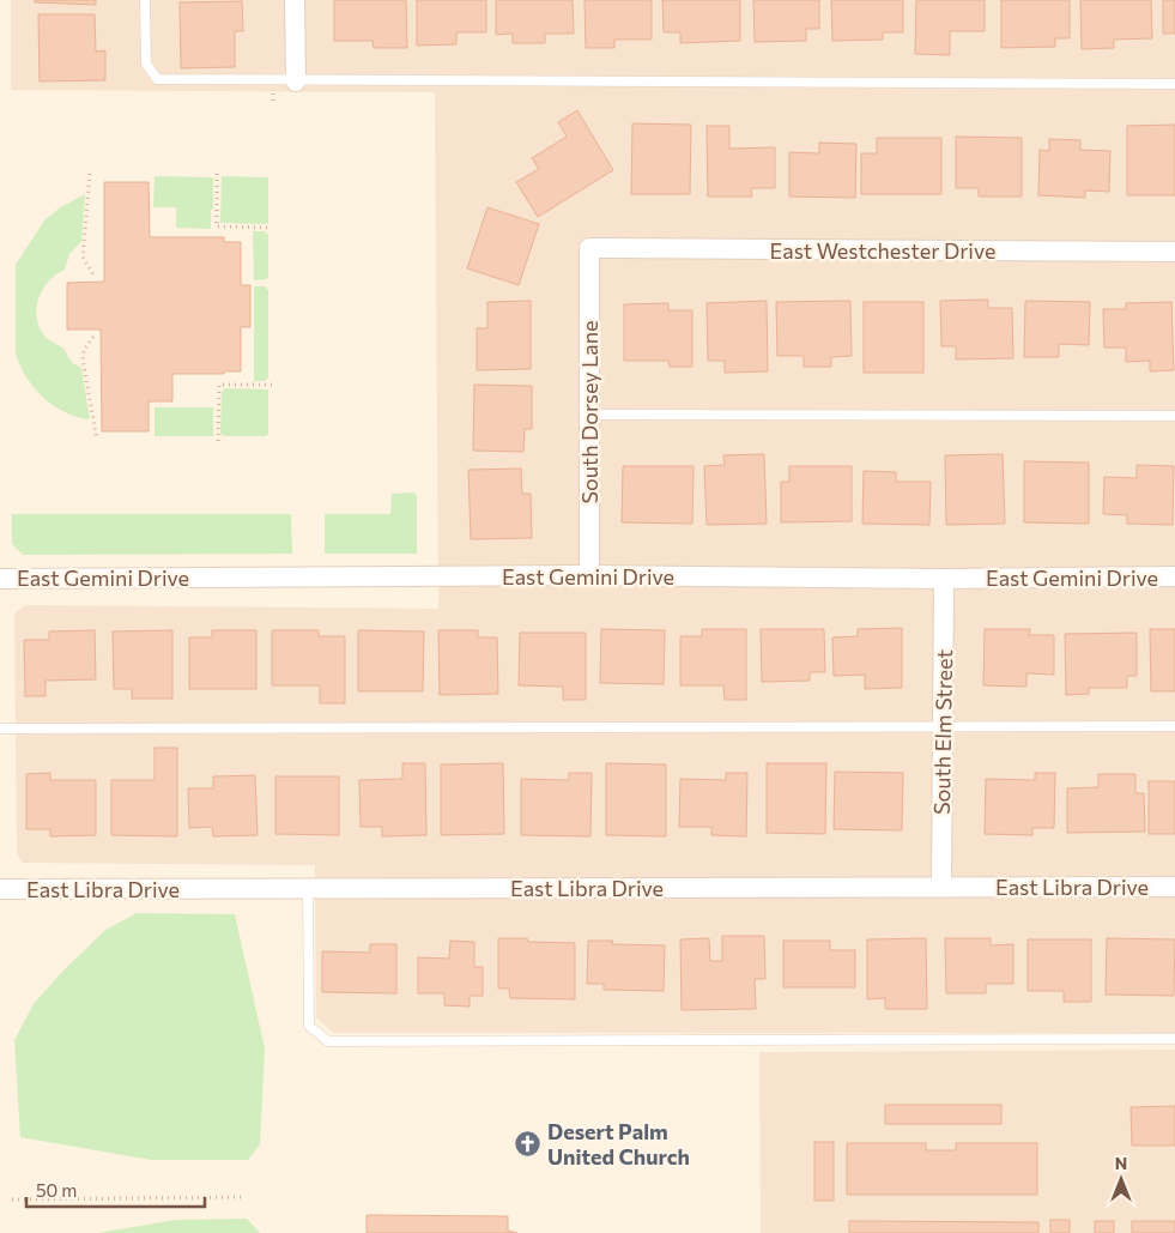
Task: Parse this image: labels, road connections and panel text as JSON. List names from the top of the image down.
{
  "streets": {
    "street": [
      "East Westchester Drive",
      "South Dorsey Lane",
      "East Gemini Drive",
      "South Elm Street",
      "East Libra Drive"
    ]
  },
  "crossings": [
    ["East Westchester Drive", "South Dorsey Lane"],
    ["South Dorsey Lane", "East Gemini Drive"],
    ["East Gemini Drive", "South Elm Street"],
    ["South Elm Street", "East Libra Drive"]
  ],
  "places": {
    "church": ["Desert Palm United Church"]
  },
  "scale_bar": "50 m",
  "north": "top"
}
